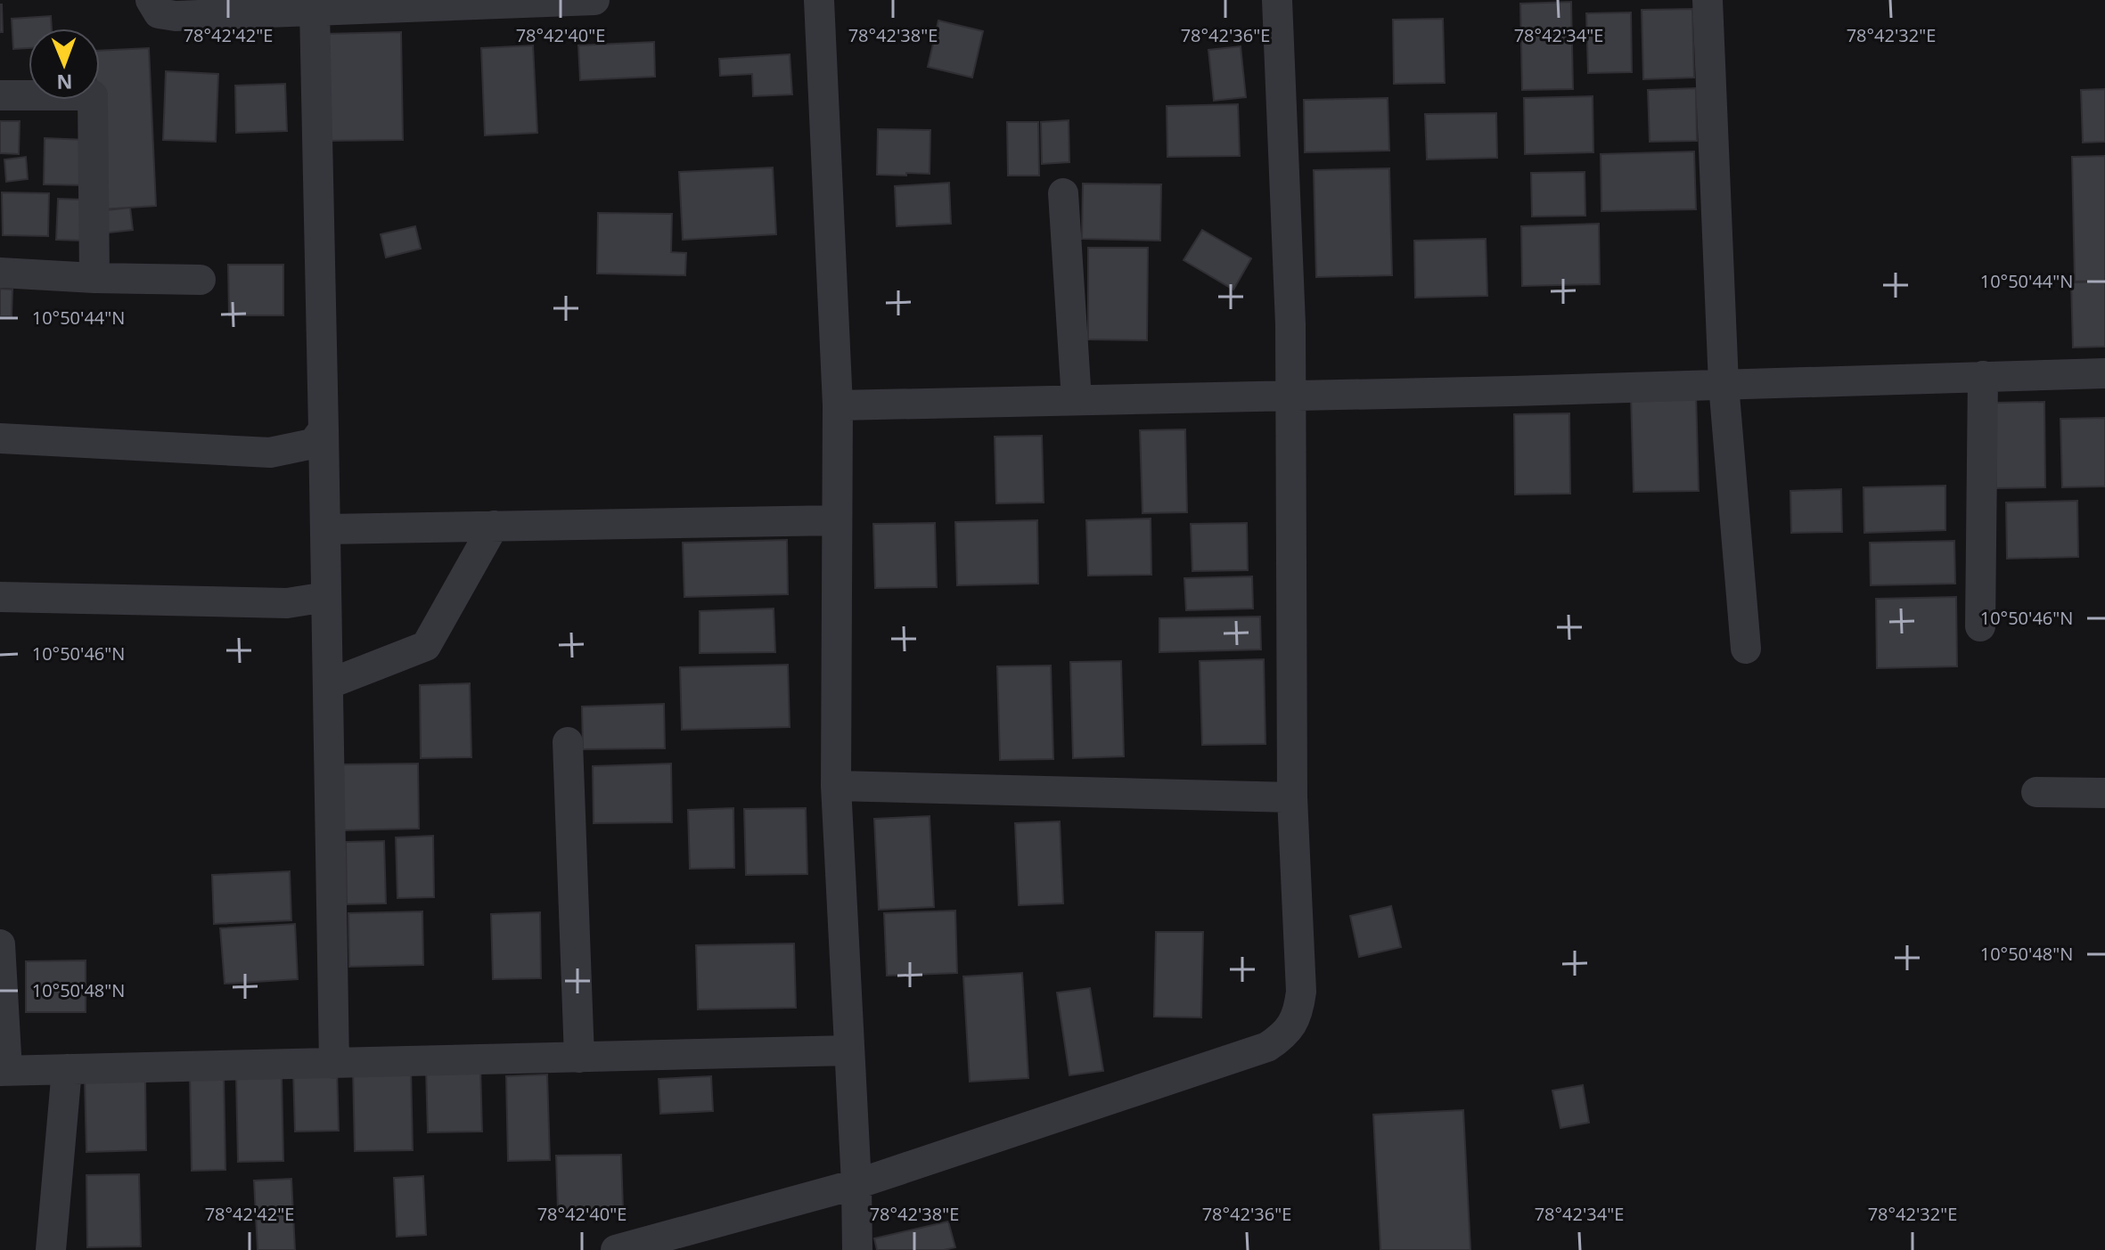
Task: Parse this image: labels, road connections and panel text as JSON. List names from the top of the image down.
{
  "north": "bottom",
  "coordinates": [
    "78°42'42\"E",
    "78°42'40\"E",
    "78°42'38\"E",
    "78°42'36\"E",
    "78°42'34\"E",
    "78°42'32\"E",
    "10°50'44\"N",
    "10°50'46\"N",
    "10°50'48\"N"
  ]
}
